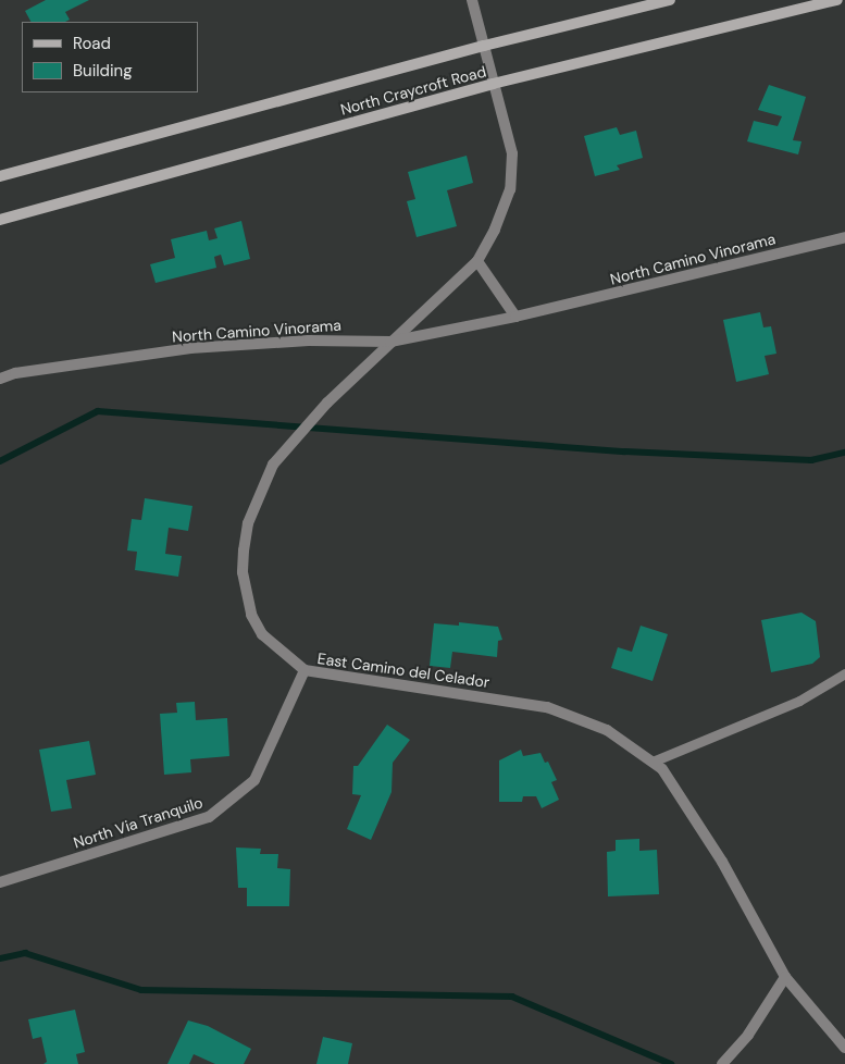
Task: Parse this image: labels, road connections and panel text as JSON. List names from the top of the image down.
{
  "streets": {
    "main road": ["North Craycroft Road"],
    "street": ["North Camino Vinorama", "East Camino del Celador", "North Via Tranquilo"]
  },
  "crossings": [
    ["North Craycroft Road", "East Camino del Celador"],
    ["North Camino Vinorama", "East Camino del Celador"],
    ["East Camino del Celador", "North Via Tranquilo"]
  ],
  "legend": ["Road", "Building"]
}
